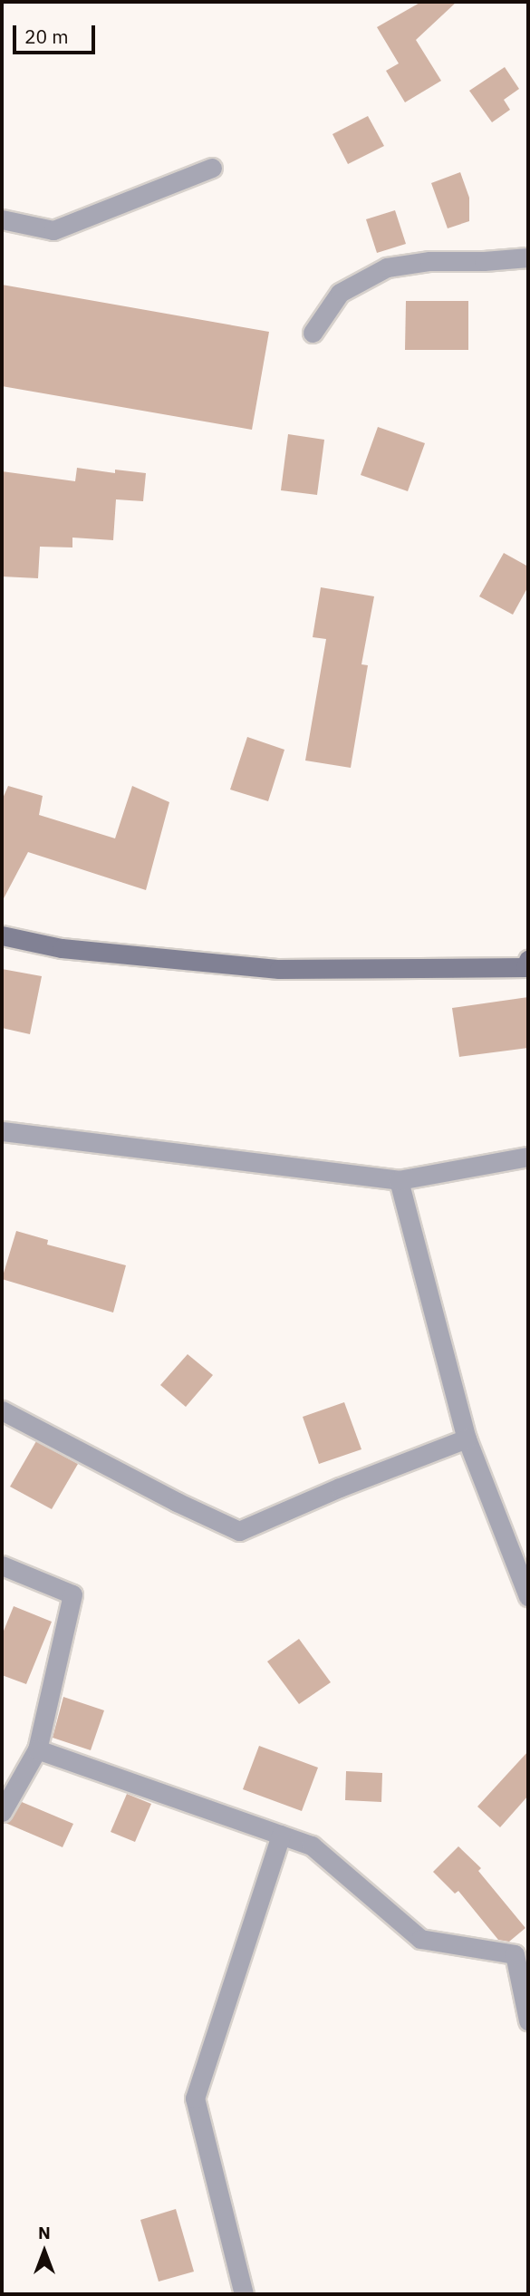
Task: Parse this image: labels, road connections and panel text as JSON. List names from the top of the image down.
{
  "scale_bar": "20 m",
  "north": "top"
}
